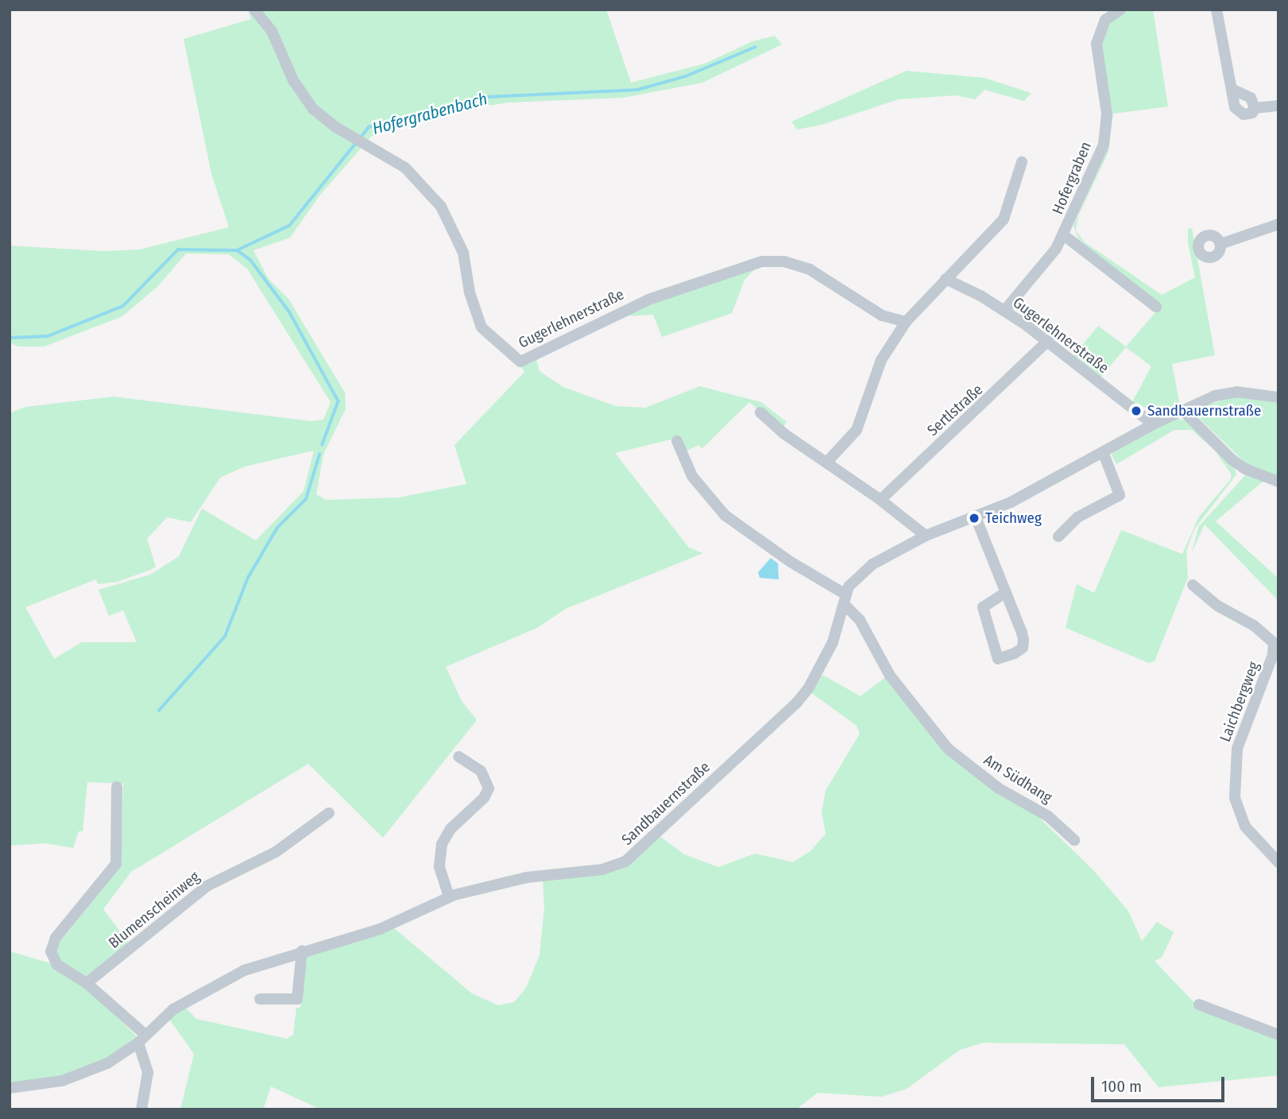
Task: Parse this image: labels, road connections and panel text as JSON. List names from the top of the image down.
{
  "streets": {
    "street": [
      "Hofergraben",
      "Gugerlehnerstraße",
      "Sertlstraße",
      "Laichbergweg",
      "Am Südhang",
      "Sandbauernstraße",
      "Blumenscheinweg"
    ]
  },
  "crossings": [
    ["Hofergraben", "Gugerlehnerstraße"],
    ["Gugerlehnerstraße", "Sertlstraße"],
    ["Gugerlehnerstraße", "Sandbauernstraße"],
    ["Am Südhang", "Sandbauernstraße"]
  ],
  "water": ["Hofergrabenbach"],
  "places": ["Sandbauernstraße", "Teichweg"],
  "scale_bar": "100 m"
}
